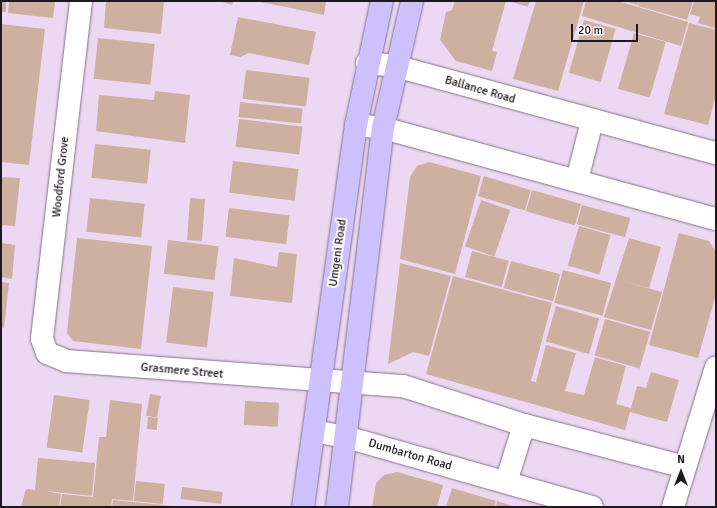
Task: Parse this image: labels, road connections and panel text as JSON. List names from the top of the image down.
{
  "streets": {
    "main road": ["Umgeni Road"],
    "street": [
      "Ballance Road",
      "Woodford Grove",
      "Grasmere Street",
      "Dumbarton Road"
    ]
  },
  "crossings": [
    ["Ballance Road", "Umgeni Road"],
    ["Woodford Grove", "Grasmere Street"],
    ["Umgeni Road", "Grasmere Street"],
    ["Umgeni Road", "Dumbarton Road"]
  ],
  "scale_bar": "20 m",
  "north": "top"
}
